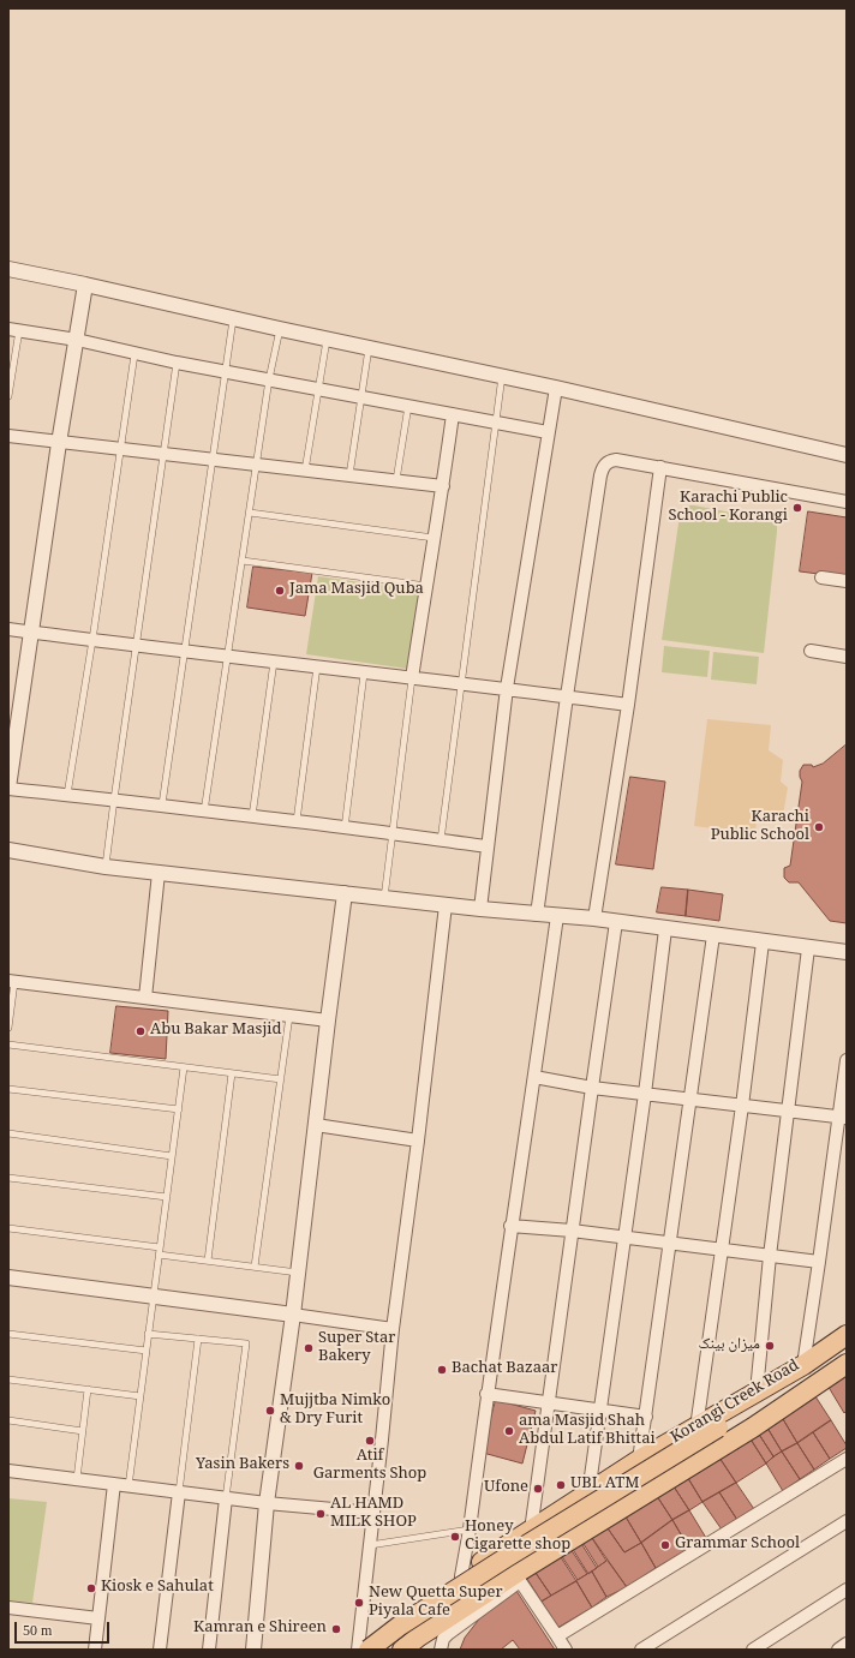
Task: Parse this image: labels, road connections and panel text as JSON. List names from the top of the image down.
{
  "streets": {
    "main road": ["Korangi Creek Road"]
  },
  "places": [
    "Karachi Public School - Korangi",
    "Jama Masjid Quba",
    "Karachi Public School",
    "Abu Bakar Masjid",
    "میزان بینک",
    "Super Star Bakery",
    "Bachat Bazaar",
    "Mujjtba Nimko & Dry Furit",
    "ama Masjid Shah Abdul Latif Bhittai",
    "Atif Garments Shop",
    "Yasin Bakers",
    "UBL ATM",
    "Ufone",
    "AL HAMD MILK SHOP",
    "Honey Cigarette shop",
    "Grammar School",
    "Kiosk e Sahulat",
    "New Quetta Super Piyala Cafe",
    "Kamran e Shireen"
  ],
  "scale_bar": "50 m"
}
